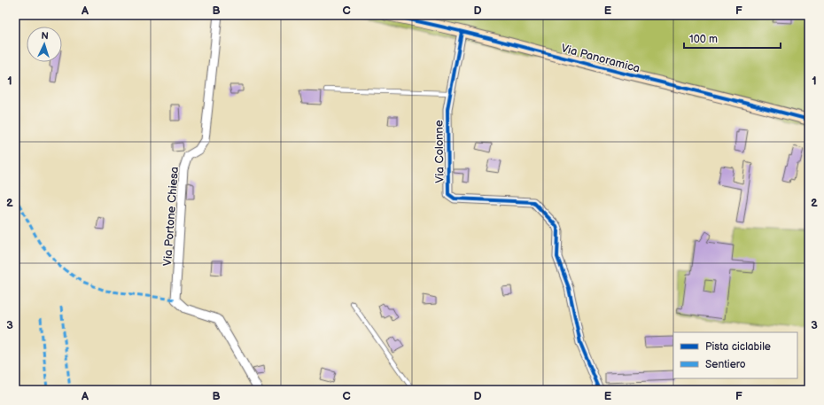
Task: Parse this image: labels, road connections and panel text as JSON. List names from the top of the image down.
{
  "streets": {
    "street": ["Via Panoramica", "Via Colonne", "Via Portone Chiesa"]
  },
  "crossings": [
    ["Via Panoramica", "Via Colonne"]
  ],
  "legend": ["Pista ciclabile", "Sentiero"],
  "scale_bar": "100 m",
  "north": "top",
  "grid": {
    "columns": [
      "A",
      "B",
      "C",
      "D",
      "E",
      "F"
    ],
    "rows": ["1", "2", "3"]
  }
}
